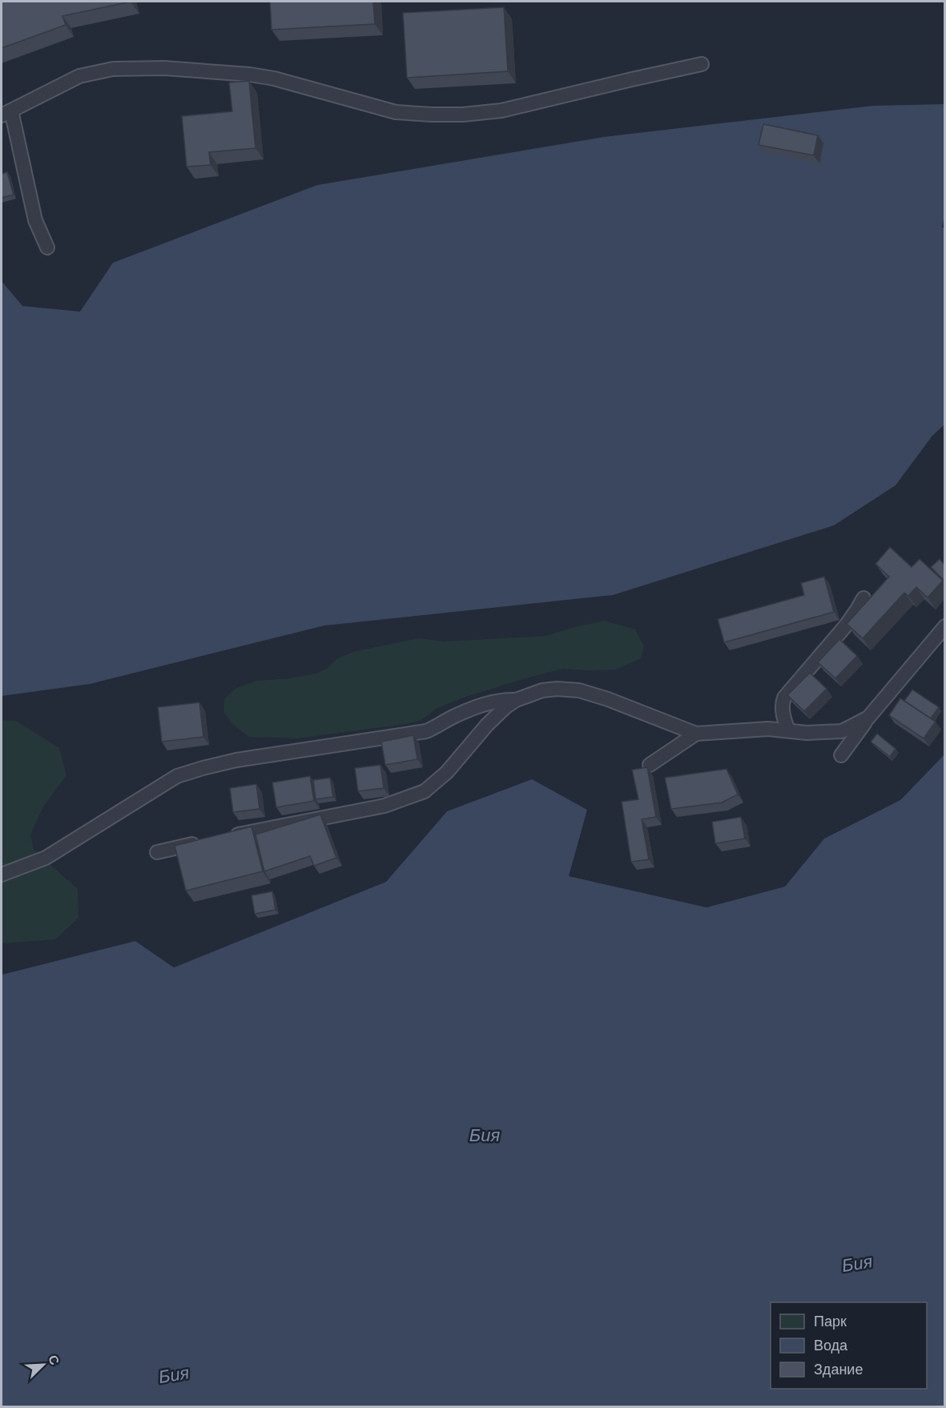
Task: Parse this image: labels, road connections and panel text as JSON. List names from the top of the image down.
{
  "water": ["Бия"],
  "legend": ["Парк", "Вода", "Здание"],
  "north": "top right"
}
